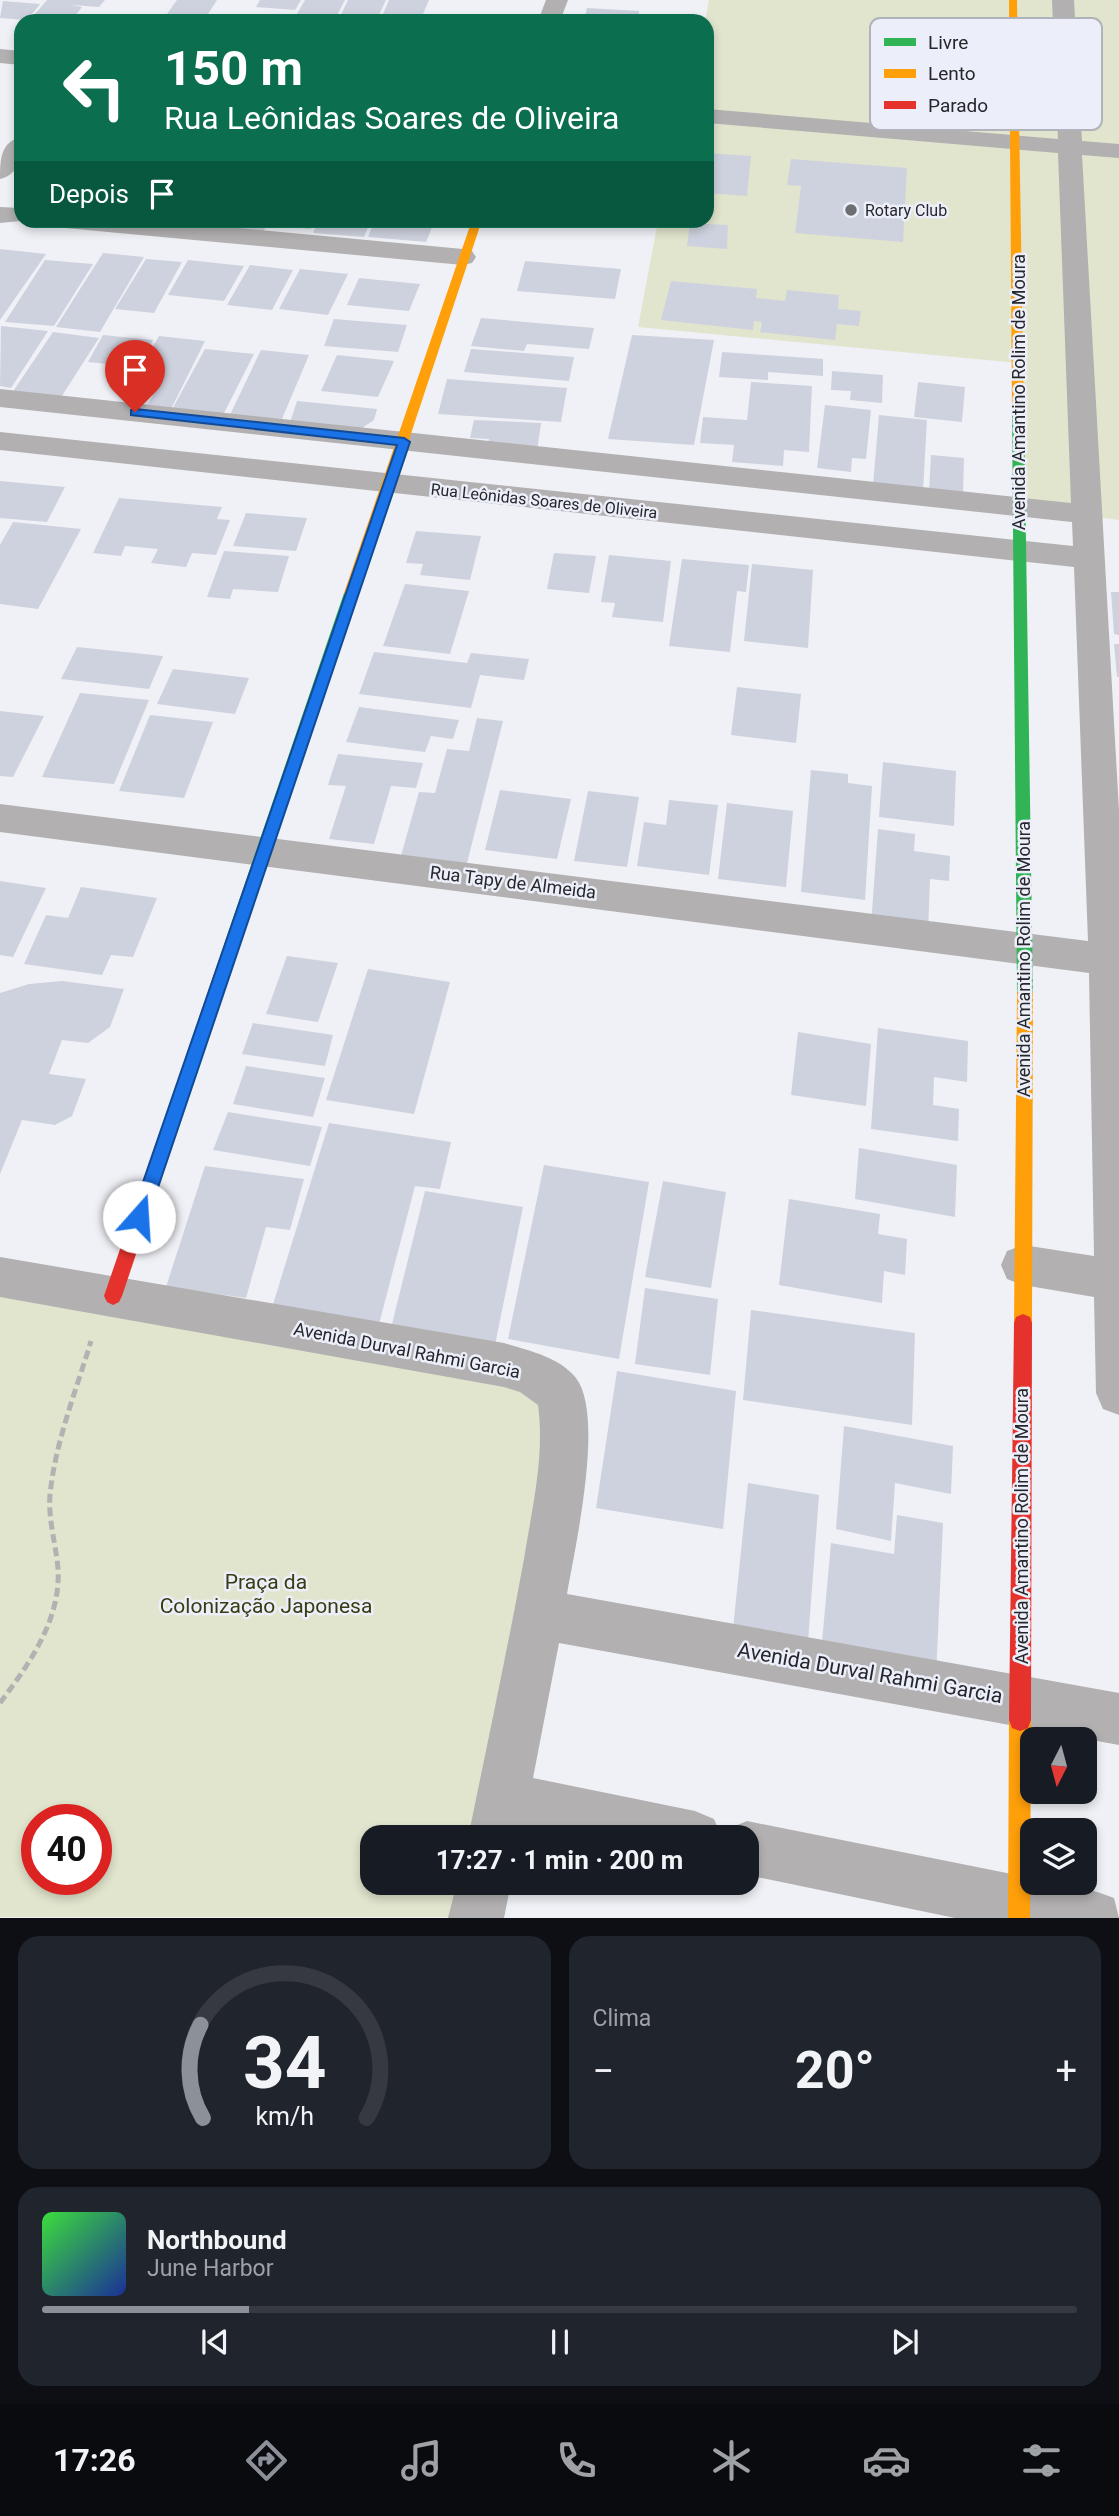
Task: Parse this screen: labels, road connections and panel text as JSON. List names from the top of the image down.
{
  "streets": {
    "street": [
      "Avenida Amantino Rolim de Moura",
      "Rua Leônidas Soares de Oliveira",
      "Rua Tapy de Almeida",
      "Avenida Durval Rahmi Garcia"
    ]
  },
  "crossings": [
    ["Avenida Amantino Rolim de Moura", "Rua Leônidas Soares de Oliveira"],
    ["Avenida Amantino Rolim de Moura", "Rua Tapy de Almeida"],
    ["Avenida Amantino Rolim de Moura", "Avenida Durval Rahmi Garcia"]
  ],
  "parks": ["Praça da Colonização Japonesa"],
  "places": ["Rotary Club"],
  "legend": ["Livre", "Lento", "Parado"],
  "north": "bottom",
  "page": {
    "turn": ["150 m", "Rua Leônidas Soares de Oliveira"],
    "then": "Depois",
    "limit": "40",
    "trip": "17:27 · 1 min · 200 m",
    "tile": "Clima",
    "heat": ["−", "20°", "+"],
    "song": ["Northbound", "June Harbor"],
    "tabs": "17:26",
    "gauge": ["34", "km/h"]
  }
}
